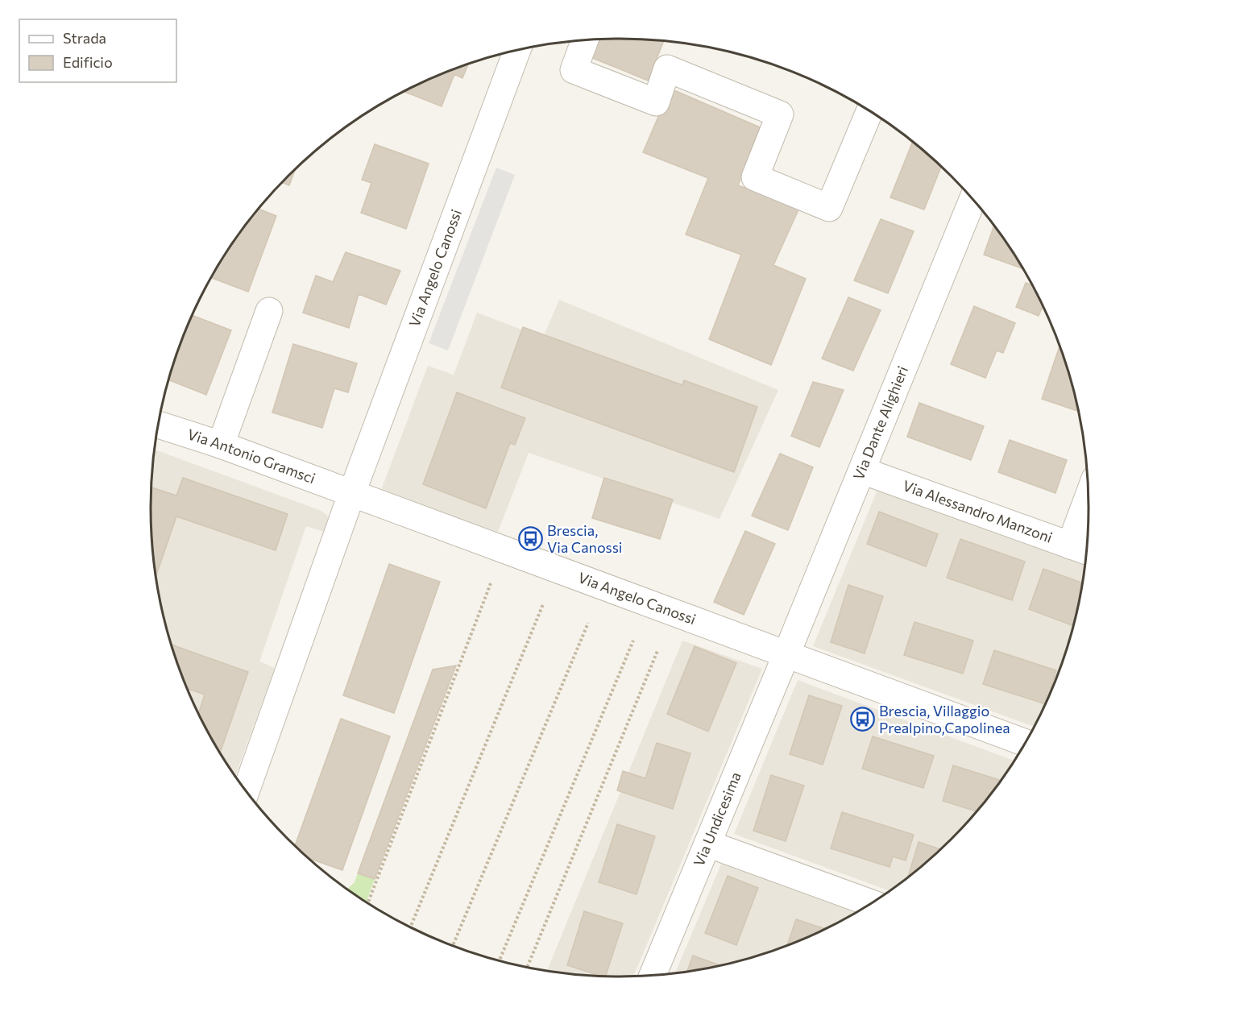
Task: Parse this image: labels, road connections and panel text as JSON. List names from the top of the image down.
{
  "streets": {
    "street": [
      "Via Angelo Canossi",
      "Via Dante Alighieri",
      "Via Antonio Gramsci",
      "Via Alessandro Manzoni",
      "Via Undicesima"
    ]
  },
  "crossings": [
    ["Via Angelo Canossi", "Via Dante Alighieri"],
    ["Via Angelo Canossi", "Via Antonio Gramsci"],
    ["Via Angelo Canossi", "Via Undicesima"],
    ["Via Dante Alighieri", "Via Alessandro Manzoni"],
    ["Via Dante Alighieri", "Via Undicesima"]
  ],
  "places": {
    "bus stop": ["Brescia, Via Canossi", "Brescia, Villaggio Prealpino,Capolinea"]
  },
  "legend": ["Strada", "Edificio"]
}
